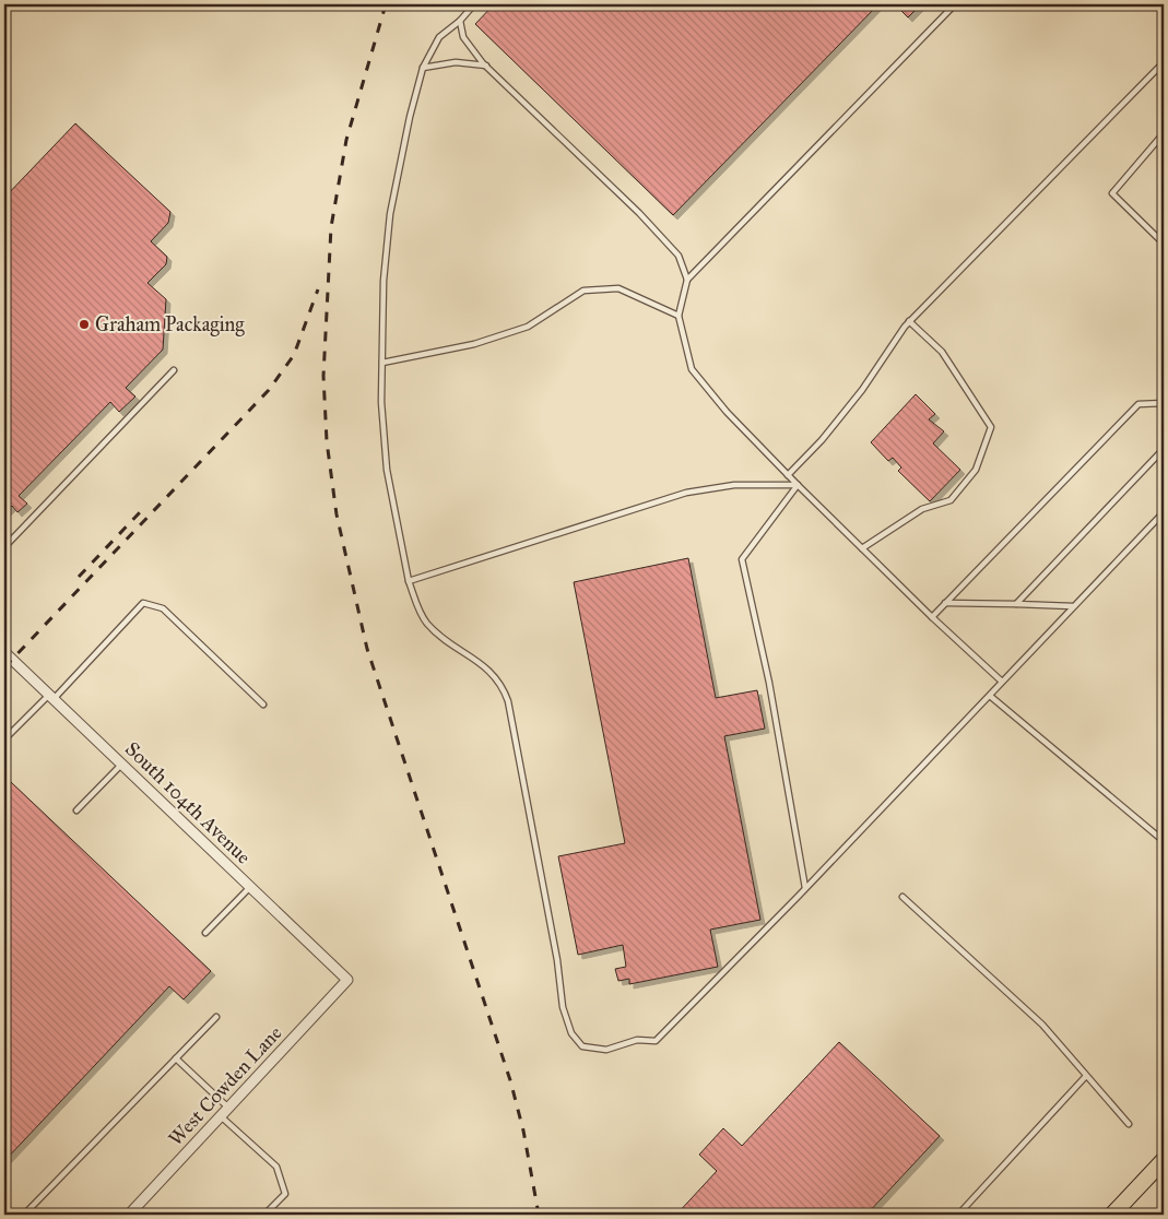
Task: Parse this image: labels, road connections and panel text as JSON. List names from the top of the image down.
{
  "streets": {
    "street": ["South 104th Avenue", "West Cowden Lane"]
  },
  "crossings": [
    ["South 104th Avenue", "West Cowden Lane"]
  ],
  "places": ["Graham Packaging"]
}
